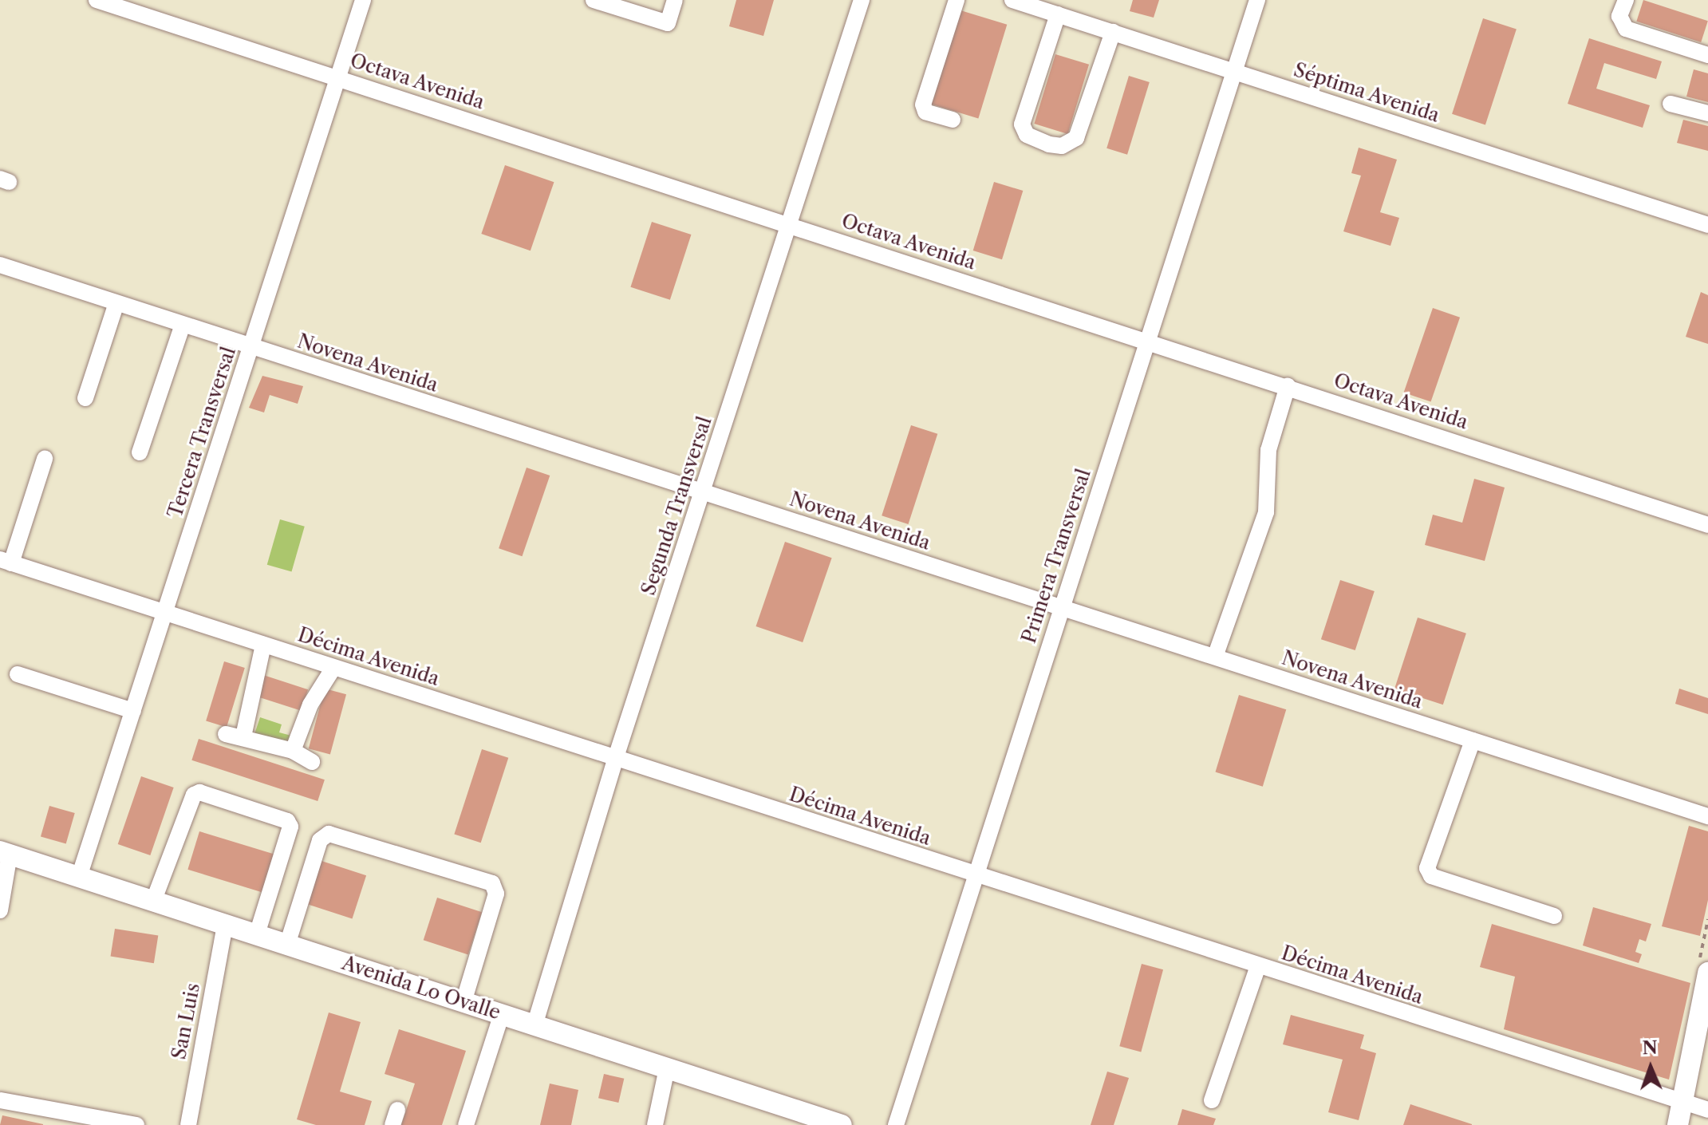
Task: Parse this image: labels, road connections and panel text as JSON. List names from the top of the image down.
{
  "streets": {
    "main road": ["Avenida Lo Ovalle"],
    "street": [
      "Octava Avenida",
      "Séptima Avenida",
      "Novena Avenida",
      "Tercera Transversal",
      "Segunda Transversal",
      "Primera Transversal",
      "Décima Avenida",
      "San Luis"
    ]
  },
  "crossings": [
    ["Octava Avenida", "Tercera Transversal"],
    ["Octava Avenida", "Segunda Transversal"],
    ["Octava Avenida", "Primera Transversal"],
    ["Séptima Avenida", "Primera Transversal"],
    ["Novena Avenida", "Tercera Transversal"],
    ["Novena Avenida", "Segunda Transversal"],
    ["Novena Avenida", "Primera Transversal"],
    ["Tercera Transversal", "Décima Avenida"],
    ["Tercera Transversal", "Avenida Lo Ovalle"],
    ["Segunda Transversal", "Décima Avenida"],
    ["Segunda Transversal", "Avenida Lo Ovalle"],
    ["Primera Transversal", "Décima Avenida"],
    ["Avenida Lo Ovalle", "San Luis"]
  ],
  "north": "top"
}
